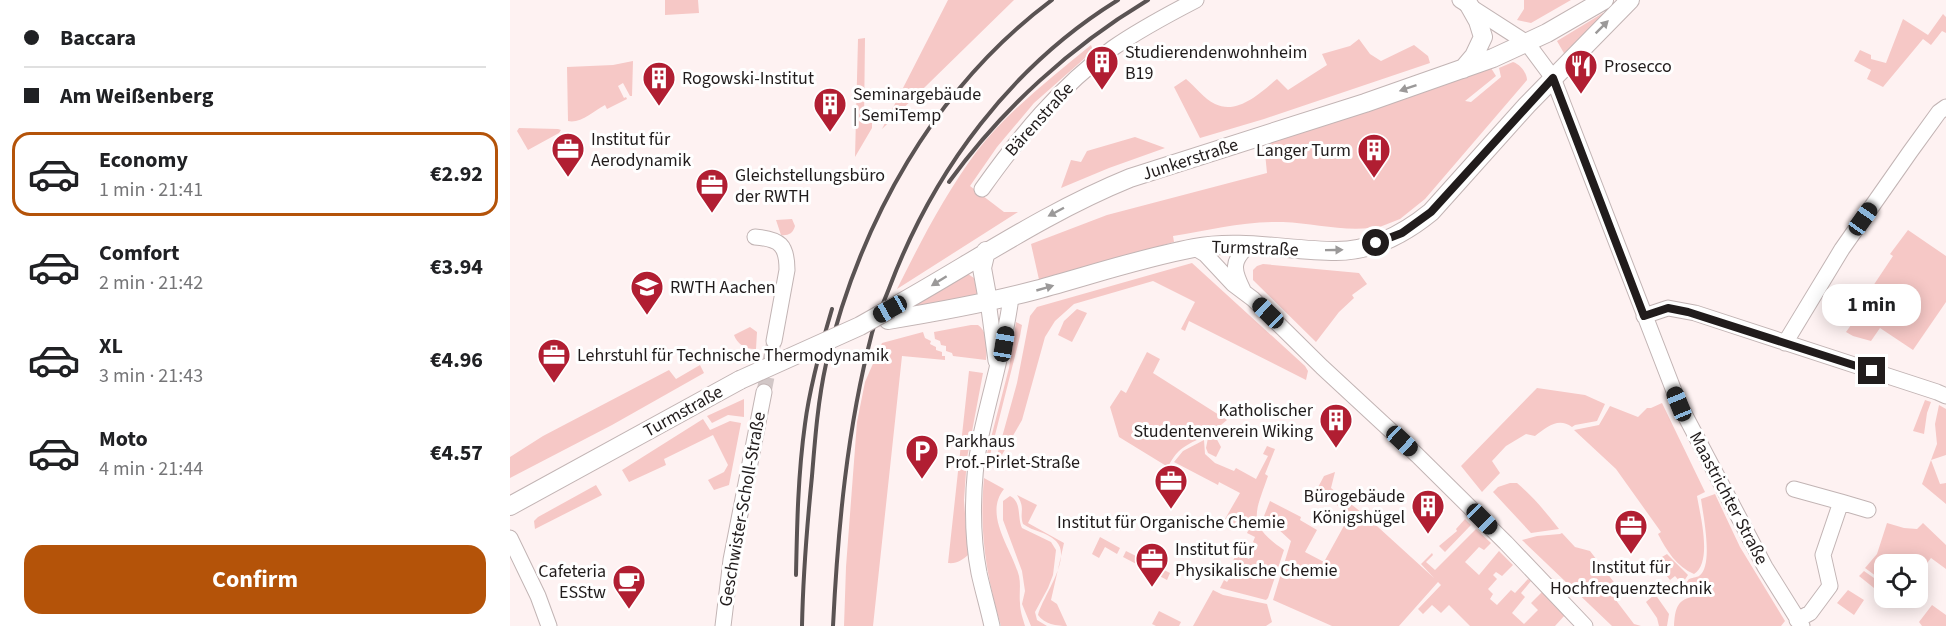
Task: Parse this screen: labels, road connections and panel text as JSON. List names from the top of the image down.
{
  "streets": {
    "main road": ["Junkerstraße", "Turmstraße"],
    "street": ["Bärenstraße", "Maastrichter Straße", "Geschwister-Scholl-Straße"]
  },
  "crossings": [
    ["Junkerstraße", "Turmstraße"],
    ["Junkerstraße", "Maastrichter Straße"],
    ["Turmstraße", "Maastrichter Straße"]
  ],
  "one_way": ["Junkerstraße", "Turmstraße"],
  "places": {
    "building": [
      "Studierendenwohnheim B19",
      "Rogowski-Institut",
      "Seminargebäude | SemiTemp",
      "Langer Turm",
      "Katholischer Studentenverein Wiking",
      "Bürogebäude Königshügel"
    ],
    "restaurant": ["Prosecco"],
    "office": [
      "Institut für Aerodynamik",
      "Gleichstellungsbüro der RWTH",
      "Lehrstuhl für Technische Thermodynamik",
      "Institut für Organische Chemie",
      "Institut für Hochfrequenztechnik",
      "Institut für Physikalische Chemie"
    ],
    "school or university": ["RWTH Aachen"],
    "parking": ["Parkhaus Prof.-Pirlet-Straße"],
    "cafe": ["Cafeteria ESStw"]
  },
  "page": {
    "banner": ["Baccara", "Am Weißenberg"],
    "list": [
      {
        "name": "Economy",
        "note": "1 min · 21:41",
        "value": "€2.92"
      },
      {
        "name": "Comfort",
        "note": "2 min · 21:42",
        "value": "€3.94"
      },
      {
        "name": "XL",
        "note": "3 min · 21:43",
        "value": "€4.96"
      },
      {
        "name": "Moto",
        "note": "4 min · 21:44",
        "value": "€4.57"
      }
    ],
    "bubble": "1 min",
    "buttons": "Confirm"
  }
}
